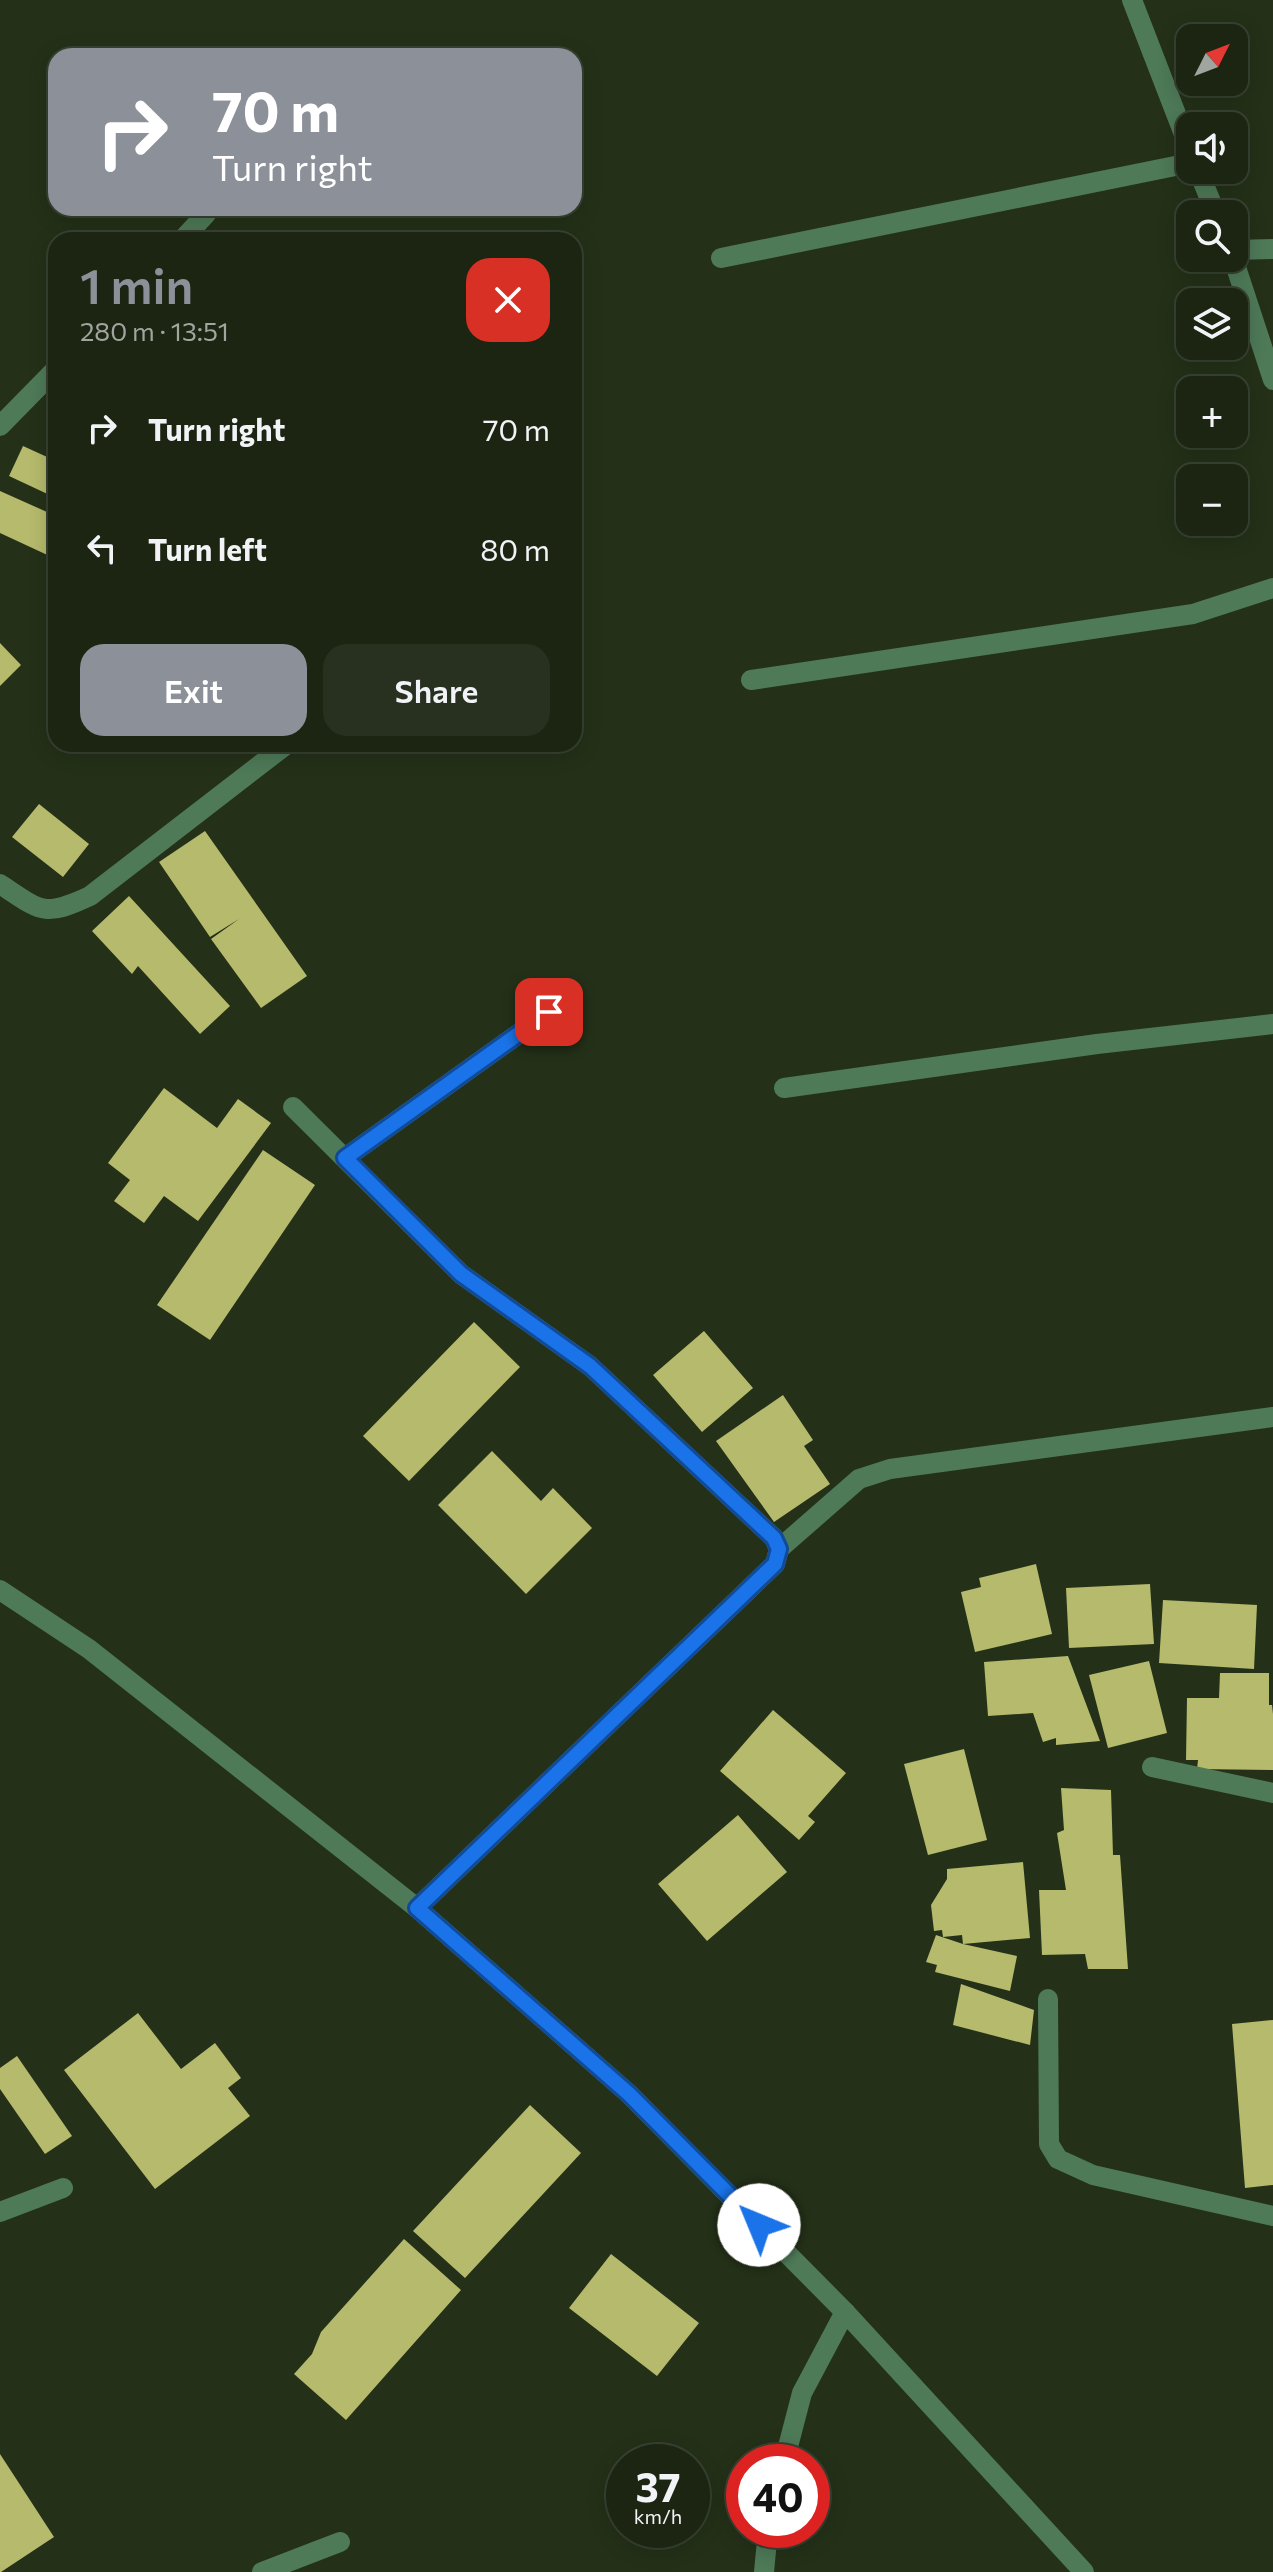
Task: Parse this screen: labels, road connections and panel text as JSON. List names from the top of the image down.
{
  "north": "top right",
  "page": {
    "map_buttons": ["+", "−"],
    "turn": ["70 m", "Turn right"],
    "heading": ["1 min", "280 m · 13:51"],
    "list": [
      {
        "name": "Turn right",
        "value": "70 m"
      },
      {
        "name": "Turn left",
        "value": "80 m"
      }
    ],
    "buttons": ["Exit", "Share"],
    "speed": "37 km/h",
    "limit": "40"
  }
}
